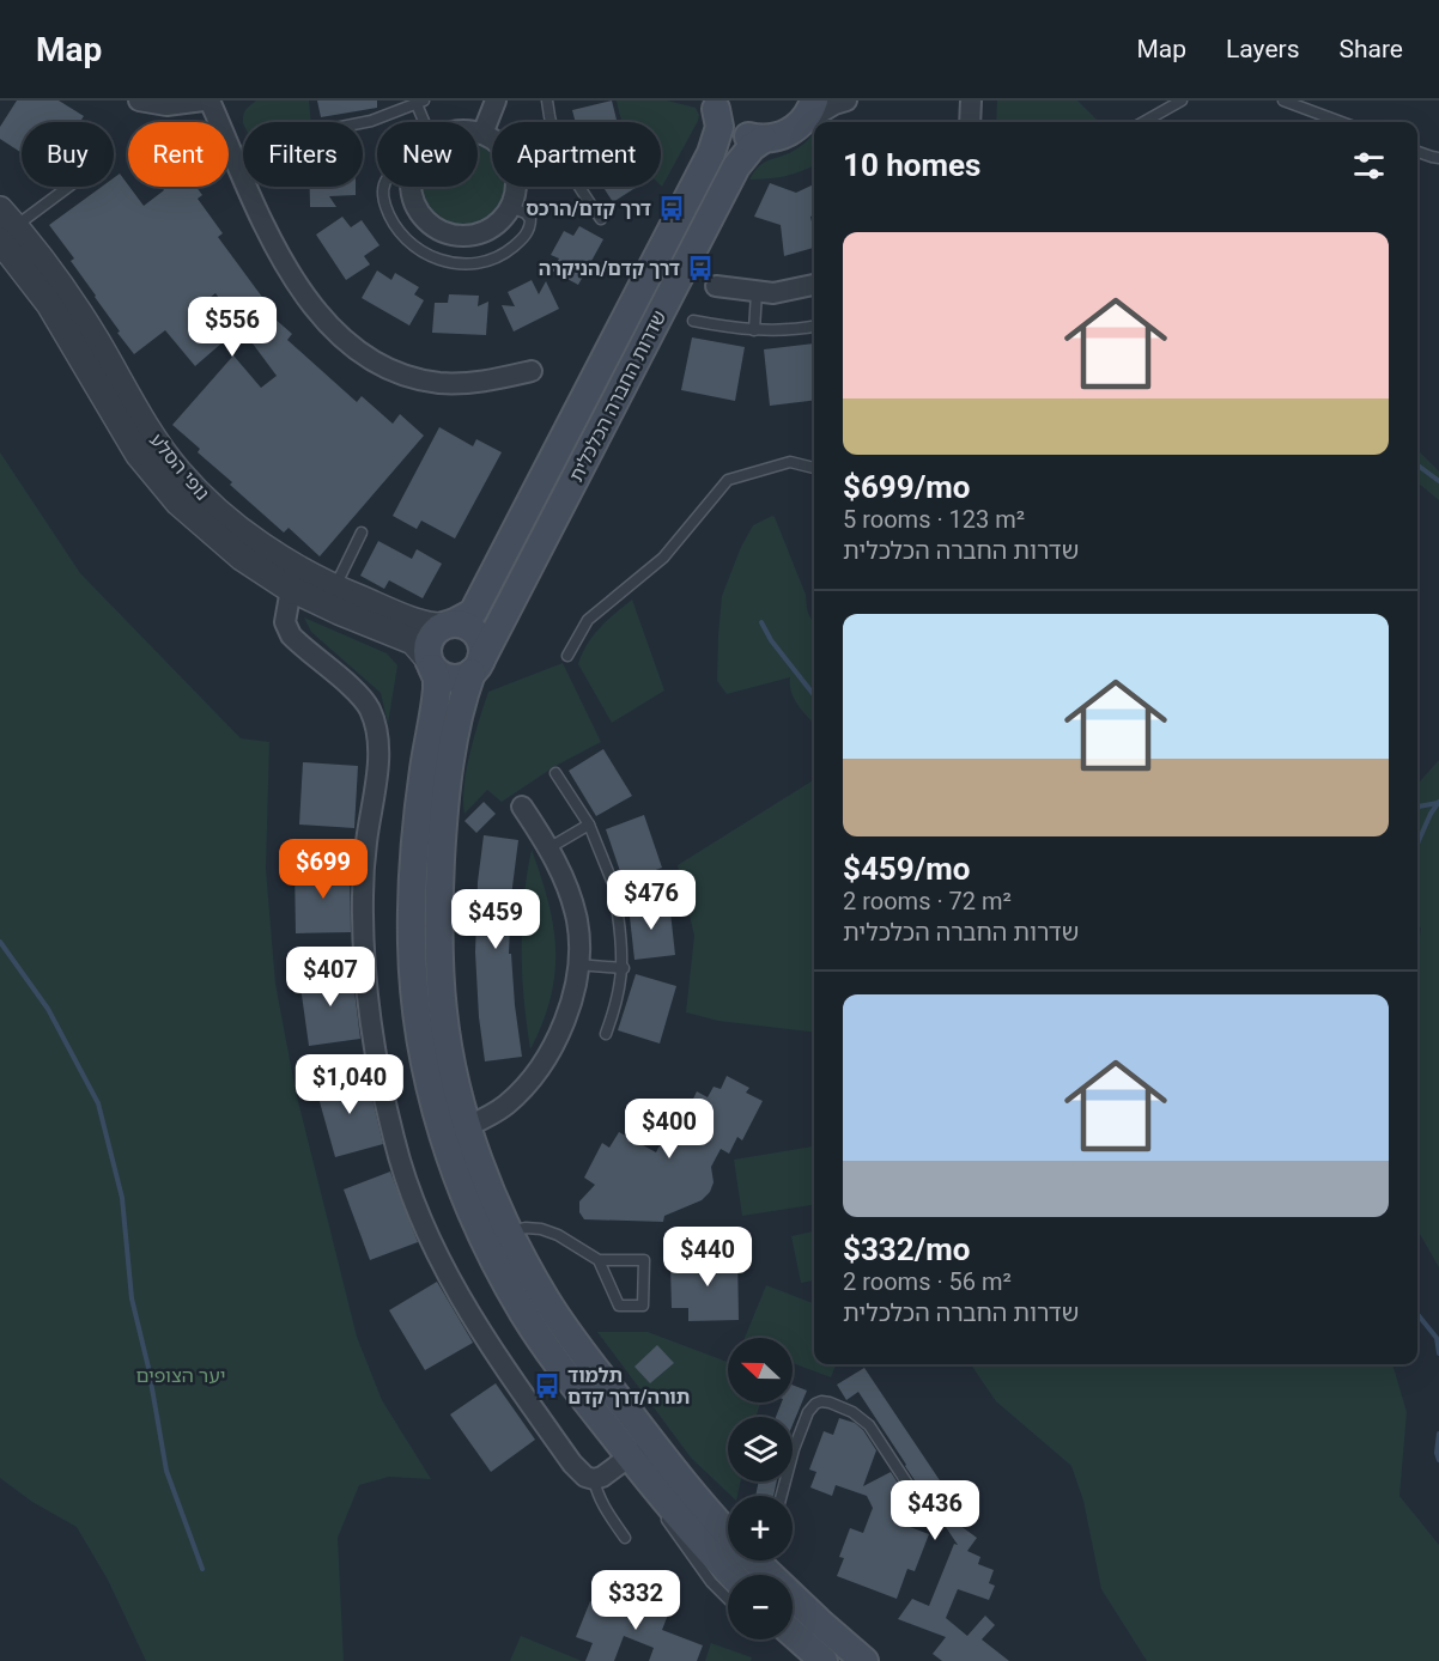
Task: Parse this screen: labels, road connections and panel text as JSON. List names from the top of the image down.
{
  "streets": {
    "main road": ["שדרות החברה הכלכלית"],
    "street": ["נופי הסלע"]
  },
  "crossings": [
    ["שדרות החברה הכלכלית", "נופי הסלע"]
  ],
  "parks": ["יער הצופים"],
  "places": {
    "bus stop": ["דרך קדם/הרכס", "דרך קדם/הניקרה", "תלמוד תורה/דרך קדם"]
  },
  "north": "left",
  "page": {
    "header": "Map",
    "nav": ["Map", "Layers", "Share"],
    "chip": [
      "Buy",
      "Rent",
      "Filters",
      "New",
      "Apartment"
    ],
    "heading": "10 homes",
    "list": [
      {
        "name": "$699/mo",
        "note": "5 rooms · 123 m² · שדרות החברה הכלכלית"
      },
      {
        "name": "$459/mo",
        "note": "2 rooms · 72 m² · שדרות החברה הכלכלית"
      },
      {
        "name": "$332/mo",
        "note": "2 rooms · 56 m² · שדרות החברה הכלכלית"
      }
    ],
    "price": [
      "$556",
      "$699",
      "$476",
      "$459",
      "$407",
      "$1,040",
      "$400",
      "$440",
      "$436",
      "$332"
    ],
    "map_buttons": ["+", "−"]
  }
}
